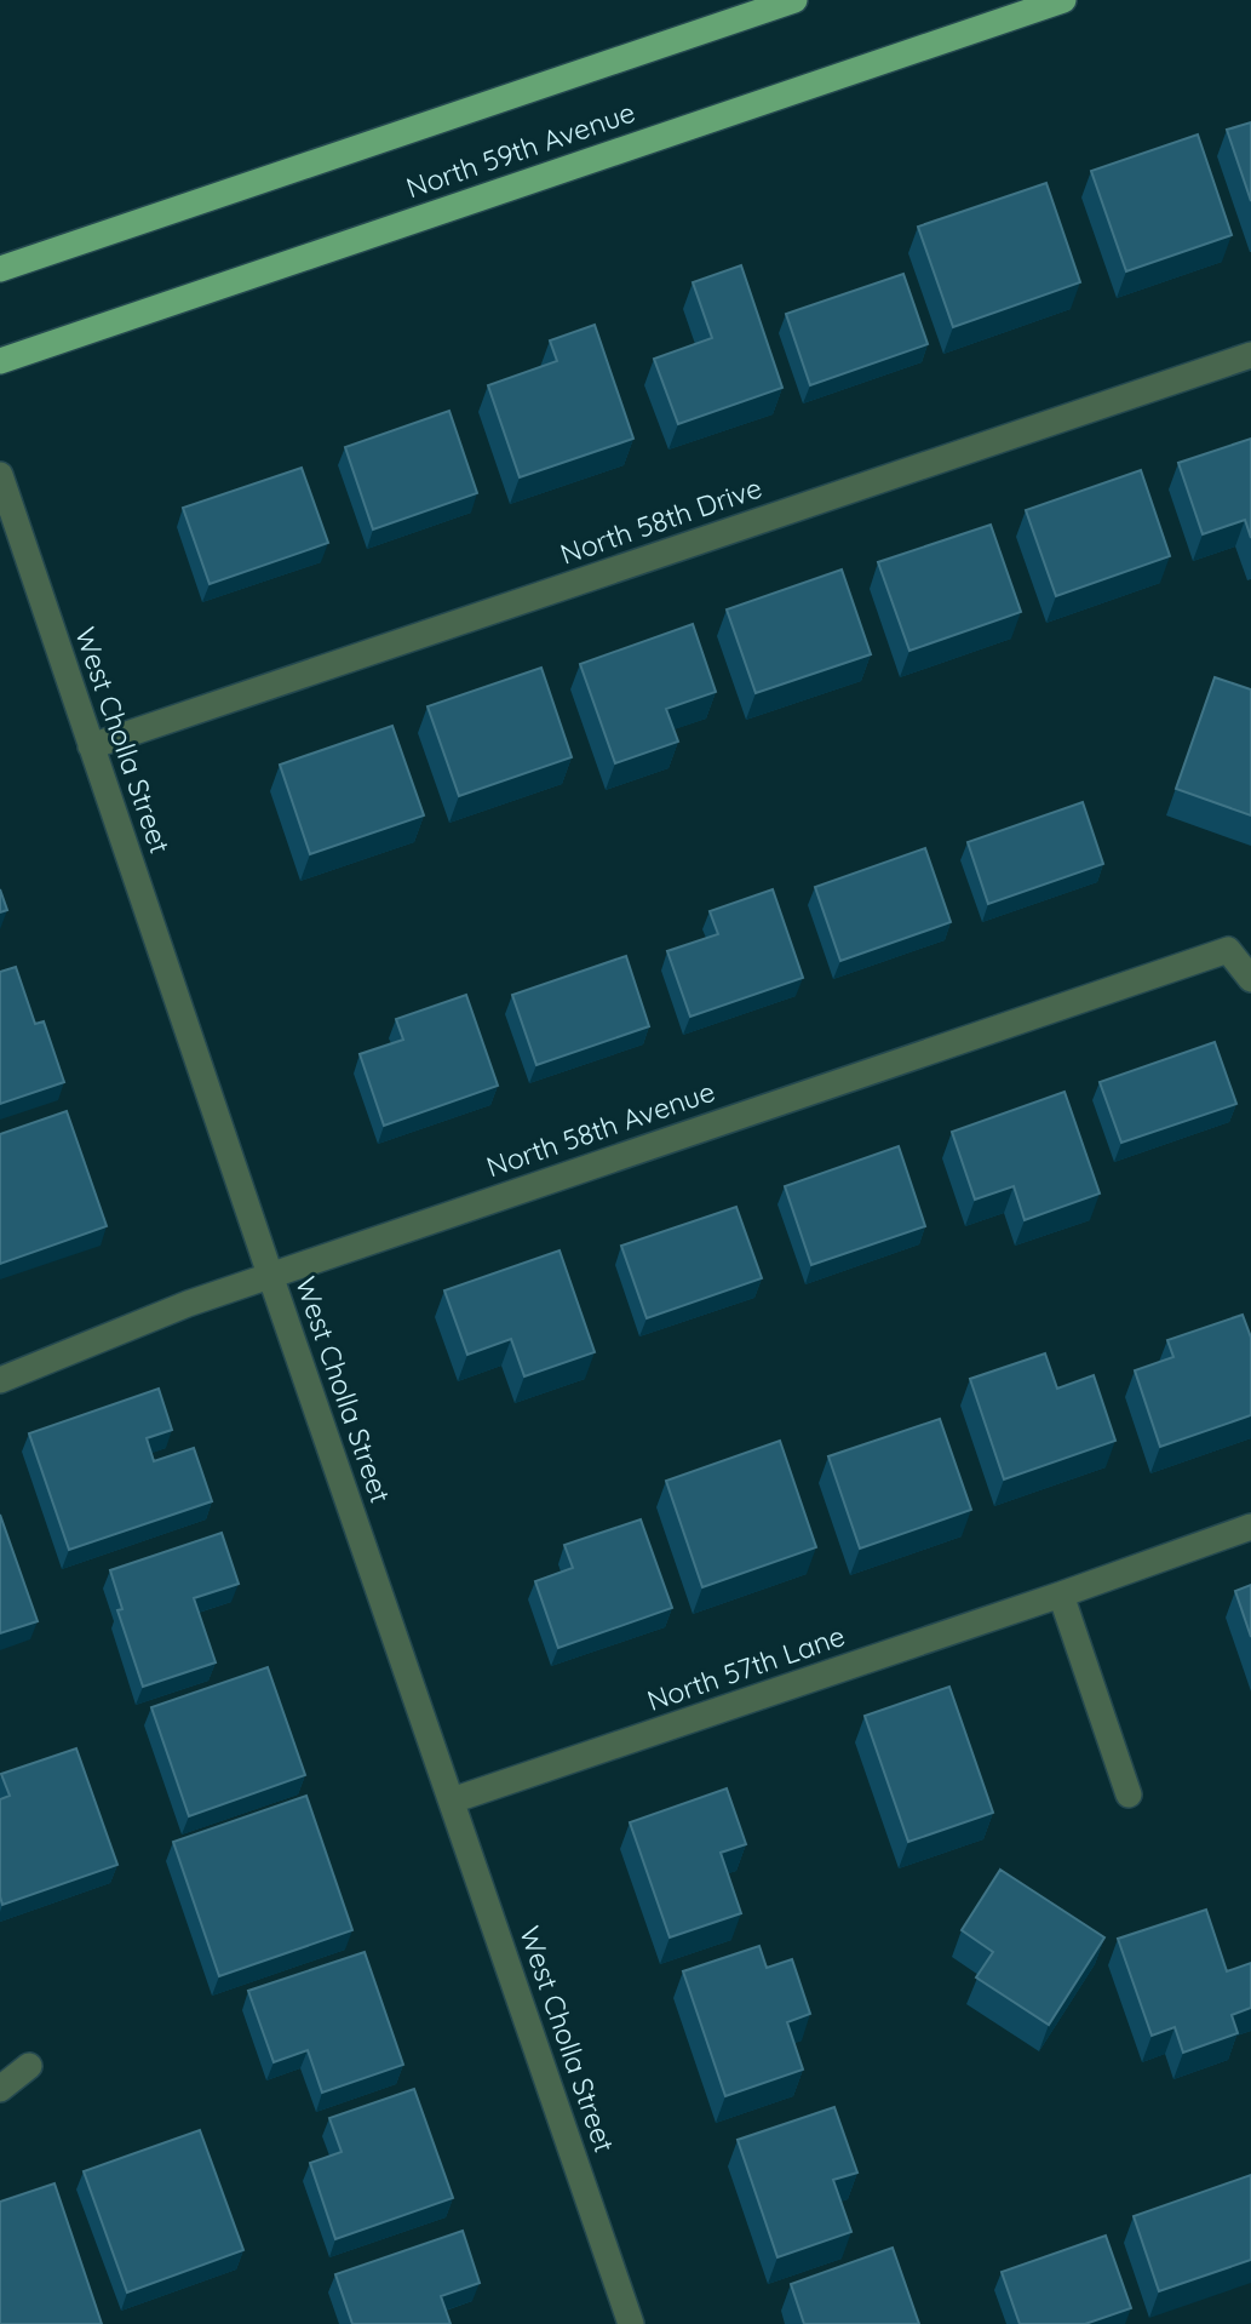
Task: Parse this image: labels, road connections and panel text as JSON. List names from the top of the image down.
{
  "streets": {
    "main road": ["North 59th Avenue"],
    "street": [
      "North 58th Drive",
      "West Cholla Street",
      "North 58th Avenue",
      "North 57th Lane"
    ]
  },
  "crossings": [
    ["North 58th Drive", "West Cholla Street"],
    ["West Cholla Street", "North 58th Avenue"],
    ["West Cholla Street", "North 57th Lane"]
  ]
}
